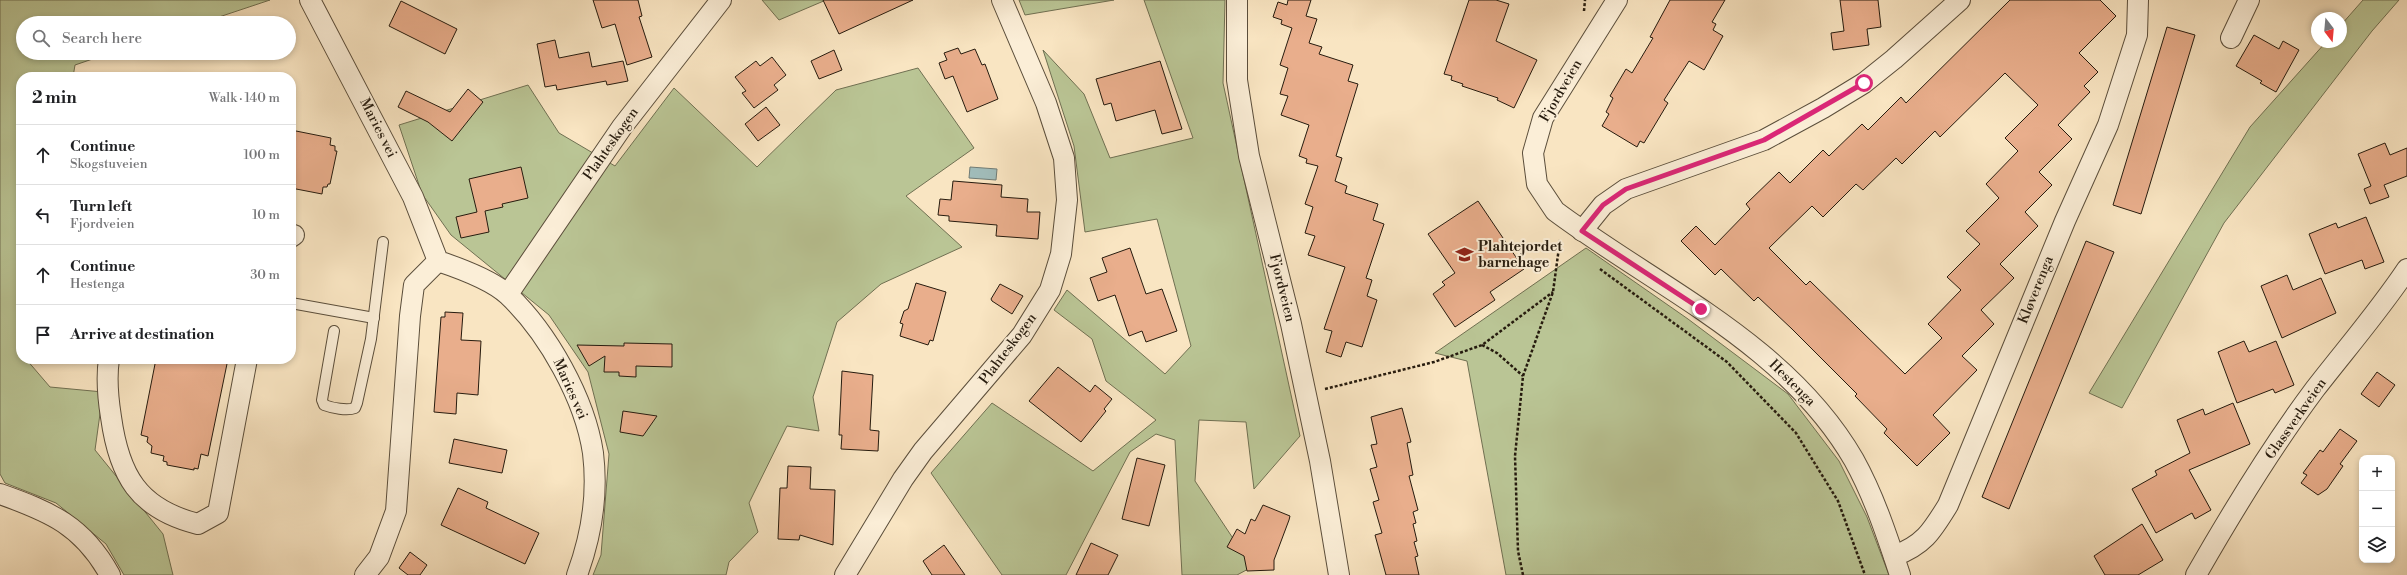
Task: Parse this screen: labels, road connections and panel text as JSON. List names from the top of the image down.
{
  "streets": {
    "street": [
      "Fjordveien",
      "Maries vei",
      "Plahteskogen",
      "Kløverenga",
      "Hestenga",
      "Glassverkveien"
    ]
  },
  "crossings": [
    ["Fjordveien", "Hestenga"],
    ["Maries vei", "Plahteskogen"],
    ["Kløverenga", "Hestenga"]
  ],
  "places": {
    "school or university": ["Plahtejordet barnehage"]
  },
  "north": "bottom",
  "page": {
    "search": "Search here",
    "heading": ["2 min", "Walk · 140 m"],
    "list": [
      ["Continue", "Skogstuveien", "100 m"],
      ["Turn left", "Fjordveien", "10 m"],
      ["Continue", "Hestenga", "30 m"],
      "Arrive at destination"
    ],
    "map_buttons": ["+", "−"]
  }
}
